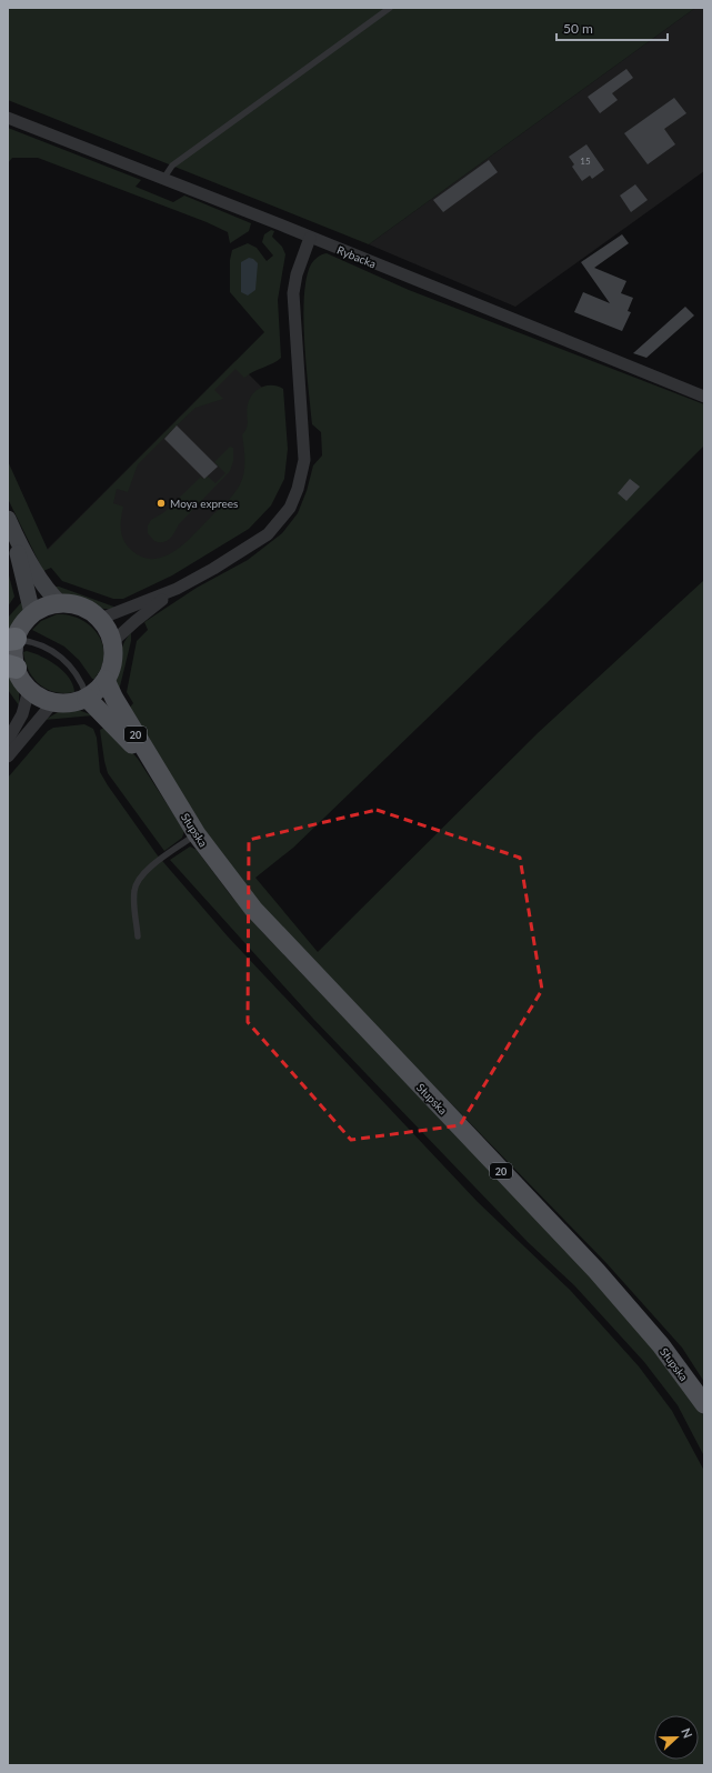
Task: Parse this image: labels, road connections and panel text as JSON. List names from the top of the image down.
{
  "streets": {
    "main road": ["20", "Słupska"],
    "street": ["Rybacka"]
  },
  "places": ["Moya exprees"],
  "house_numbers": ["15"],
  "scale_bar": "50 m",
  "north": "right"
}
